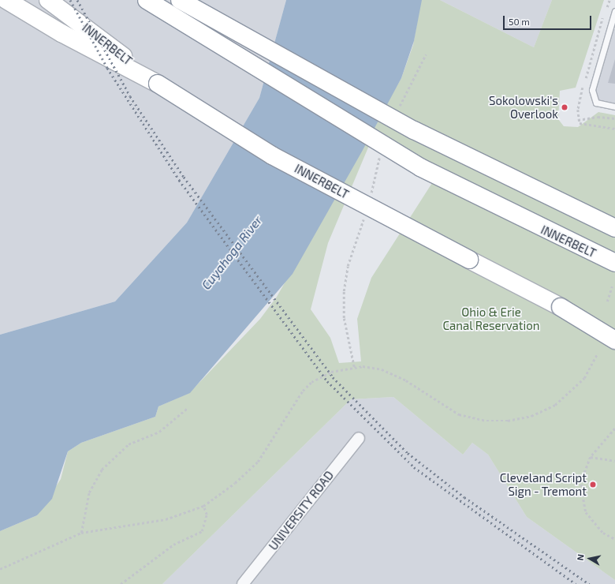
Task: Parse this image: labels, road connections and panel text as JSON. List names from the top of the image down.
{
  "streets": {
    "highway": ["INNERBELT"],
    "street": ["UNIVERSITY ROAD"]
  },
  "water": ["Cuyahoga River"],
  "parks": ["Ohio & Erie Canal Reservation"],
  "places": ["Sokolowski's Overlook", "Cleveland Script Sign - Tremont"],
  "scale_bar": "50 m",
  "north": "left"
}
